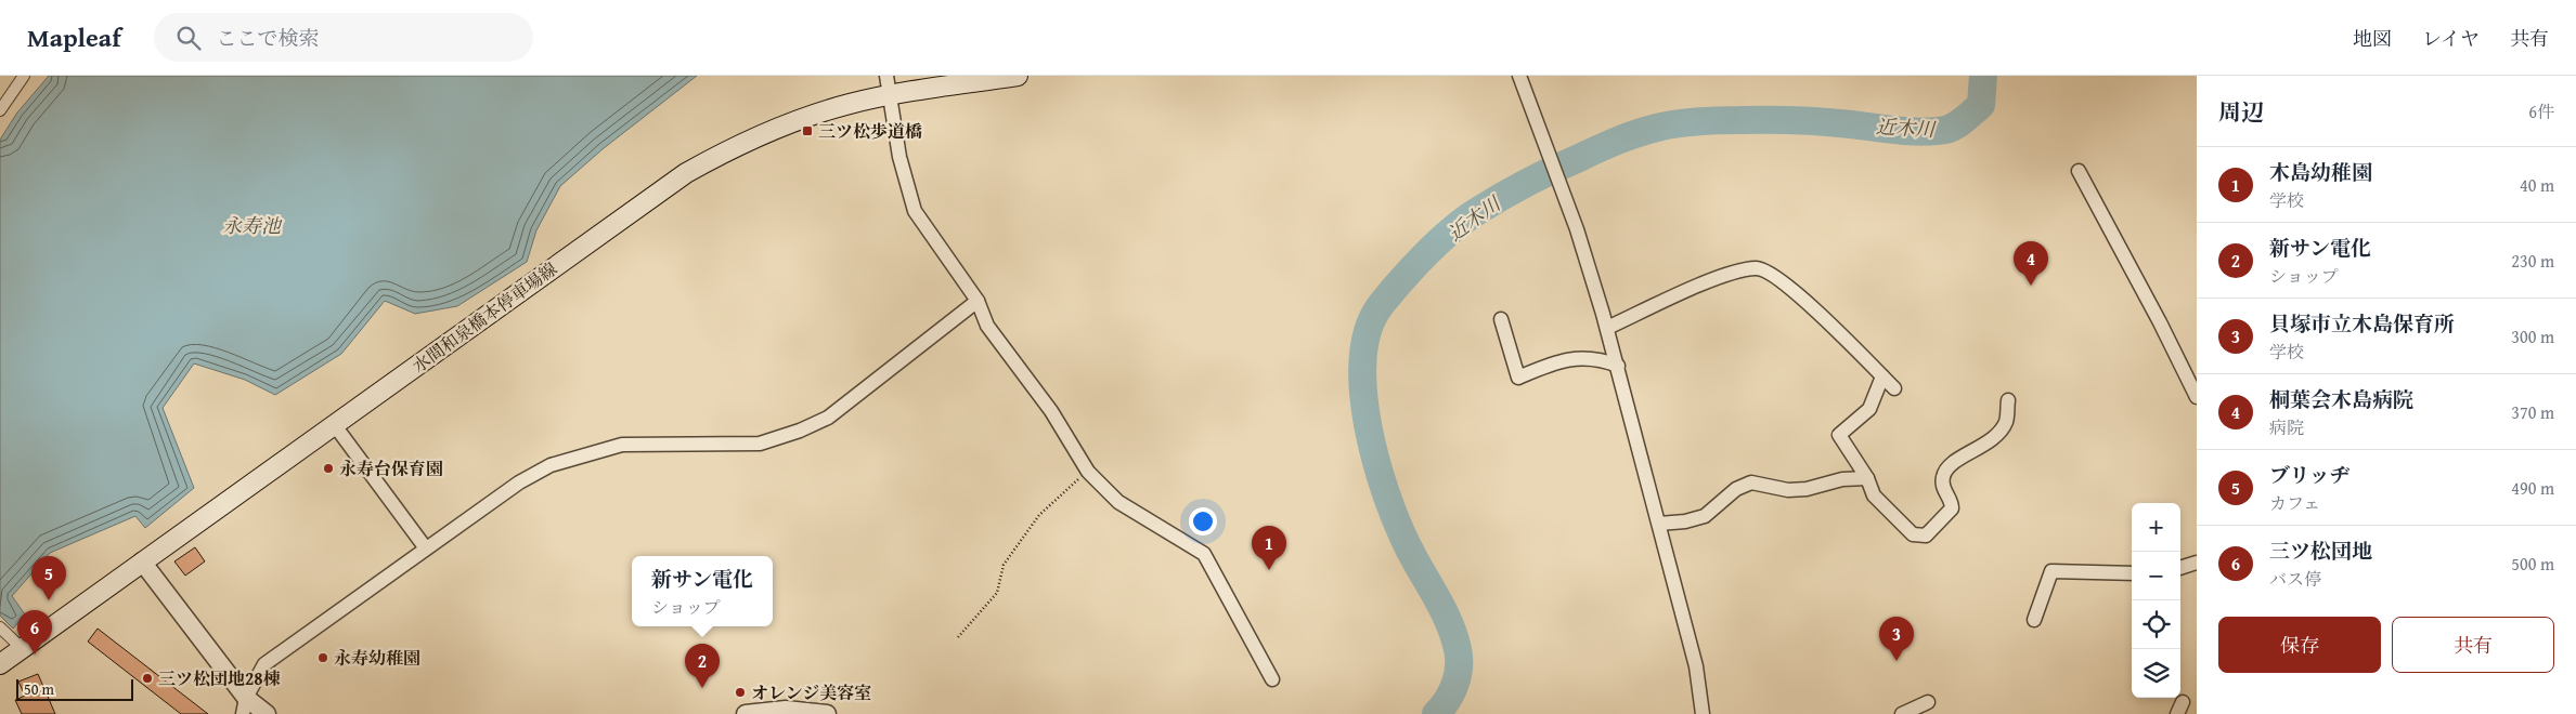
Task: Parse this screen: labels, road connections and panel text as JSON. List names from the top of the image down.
{
  "streets": {
    "main road": ["水間和泉橋本停車場線"]
  },
  "water": ["近木川", "永寿池"],
  "places": {
    "transit": ["三ツ松歩道橋"],
    "other": [
      "永寿台保育園",
      "永寿幼稚園",
      "三ツ松団地28棟",
      "オレンジ美容室"
    ]
  },
  "scale_bar": "50 m",
  "page": {
    "header": "Mapleaf",
    "search": "ここで検索",
    "nav": ["地図", "レイヤ", "共有"],
    "heading": ["周辺", "6件"],
    "list": [
      {
        "mark": "1",
        "name": "木島幼稚園",
        "note": "学校",
        "value": "40 m"
      },
      {
        "mark": "2",
        "name": "新サン電化",
        "note": "ショップ",
        "value": "230 m"
      },
      {
        "mark": "3",
        "name": "貝塚市立木島保育所",
        "note": "学校",
        "value": "300 m"
      },
      {
        "mark": "4",
        "name": "桐葉会木島病院",
        "note": "病院",
        "value": "370 m"
      },
      {
        "mark": "5",
        "name": "ブリッヂ",
        "note": "カフェ",
        "value": "490 m"
      },
      {
        "mark": "6",
        "name": "三ツ松団地",
        "note": "バス停",
        "value": "500 m"
      }
    ],
    "pins": [
      "4",
      "1",
      "5",
      "6",
      "3",
      "2"
    ],
    "map_buttons": ["+", "−"],
    "popup": ["新サン電化", "ショップ"],
    "buttons": ["保存", "共有"],
    "scale": "50 m"
  }
}
